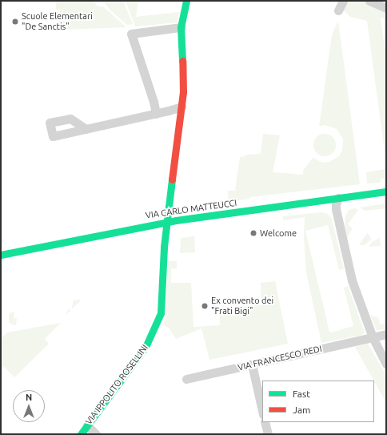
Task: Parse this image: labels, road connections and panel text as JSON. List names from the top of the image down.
{
  "streets": {
    "street": ["VIA CARLO MATTEUCCI", "VIA FRANCESCO REDI", "VIA IPPOLITO ROSELLINI"]
  },
  "crossings": [
    ["VIA CARLO MATTEUCCI", "VIA IPPOLITO ROSELLINI"]
  ],
  "places": ["Scuole Elementari \"De Sanctis\"", "Welcome", "Ex convento dei \"Frati Bigi\""],
  "legend": ["Fast", "Jam"],
  "north": "top"
}
